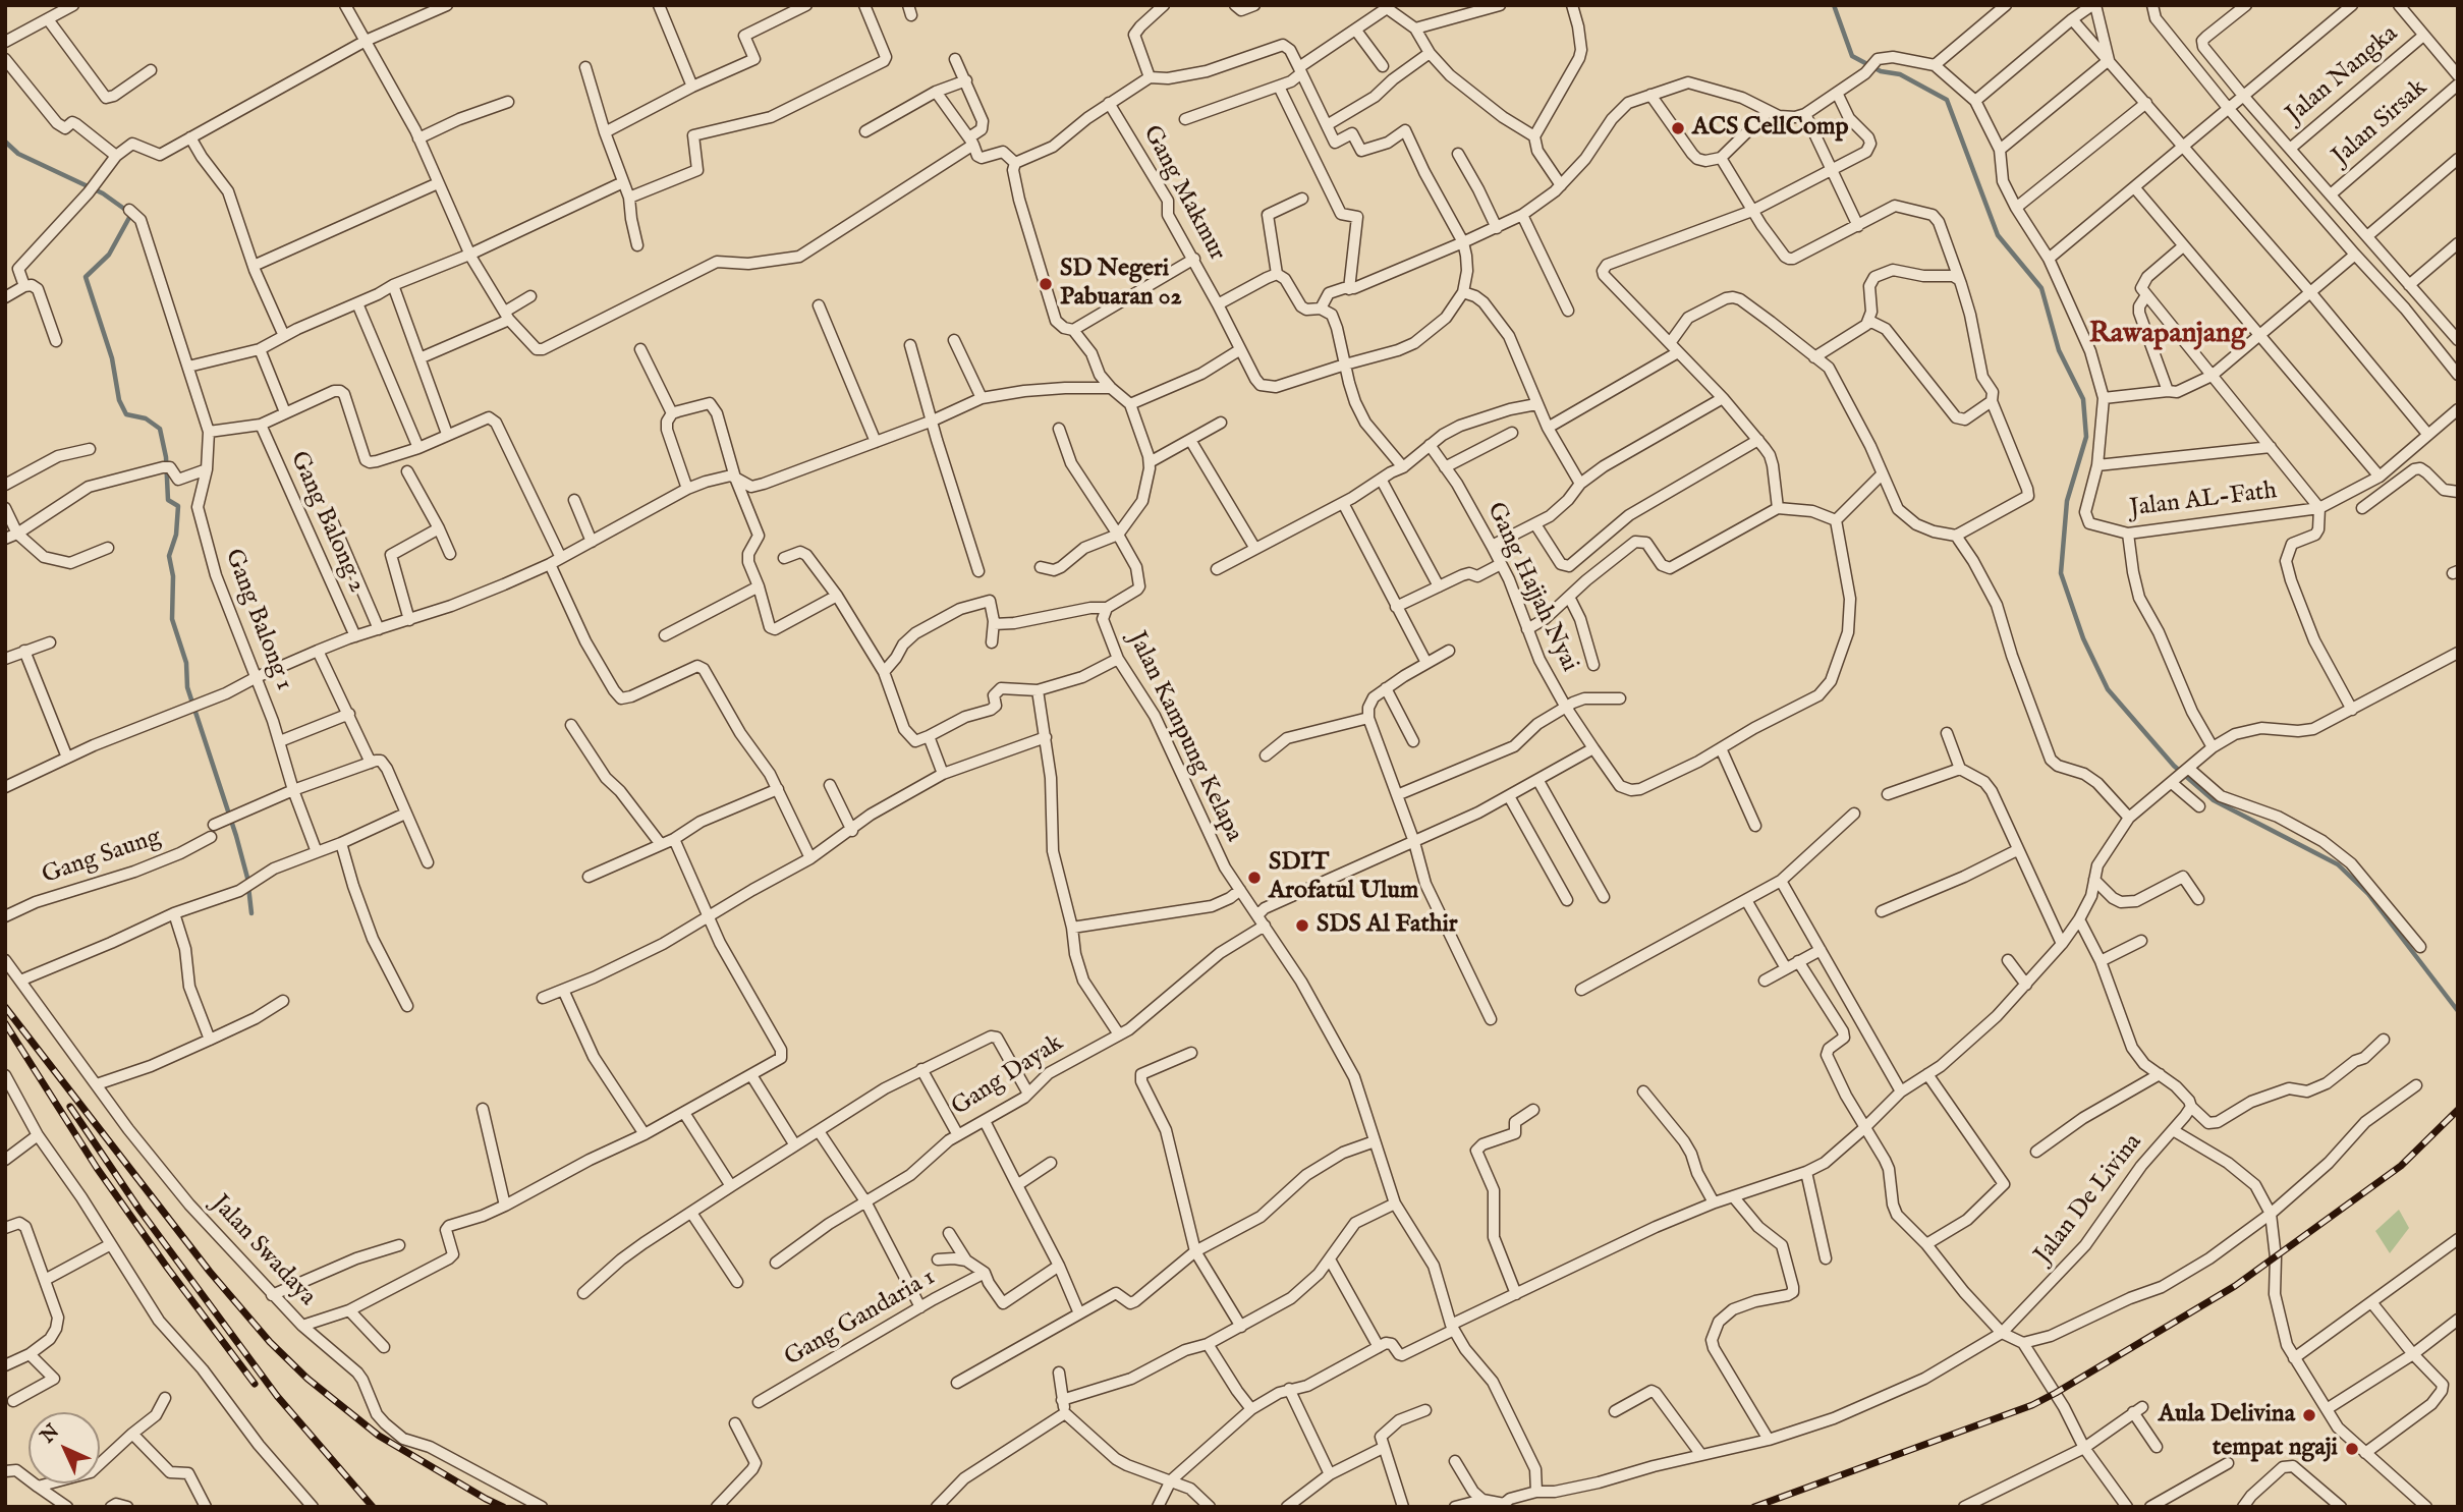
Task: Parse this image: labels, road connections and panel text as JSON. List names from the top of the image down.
{
  "streets": {
    "street": [
      "Jalan Nangka",
      "Jalan Sirsak",
      "Gang Makmur",
      "Jalan AL-Fath",
      "Gang Balong 2",
      "Gang Hajjah Nyai",
      "Gang Balong 1",
      "Jalan Kampung Kelapa",
      "Gang Saung",
      "Gang Dayak",
      "Jalan De Livina",
      "Jalan Swadaya",
      "Gang Gandaria 1"
    ]
  },
  "crossings": [
    ["Jalan Kampung Kelapa", "Gang Dayak"],
    ["Jalan Kampung Kelapa", "Jalan De Livina"]
  ],
  "districts": ["Rawapanjang"],
  "places": [
    "ACS CellComp",
    "SD Negeri Pabuaran 02",
    "SDIT Arofatul Ulum",
    "SDS Al Fathir",
    "Aula Delivina",
    "tempat ngaji"
  ],
  "north": "top left"
}
